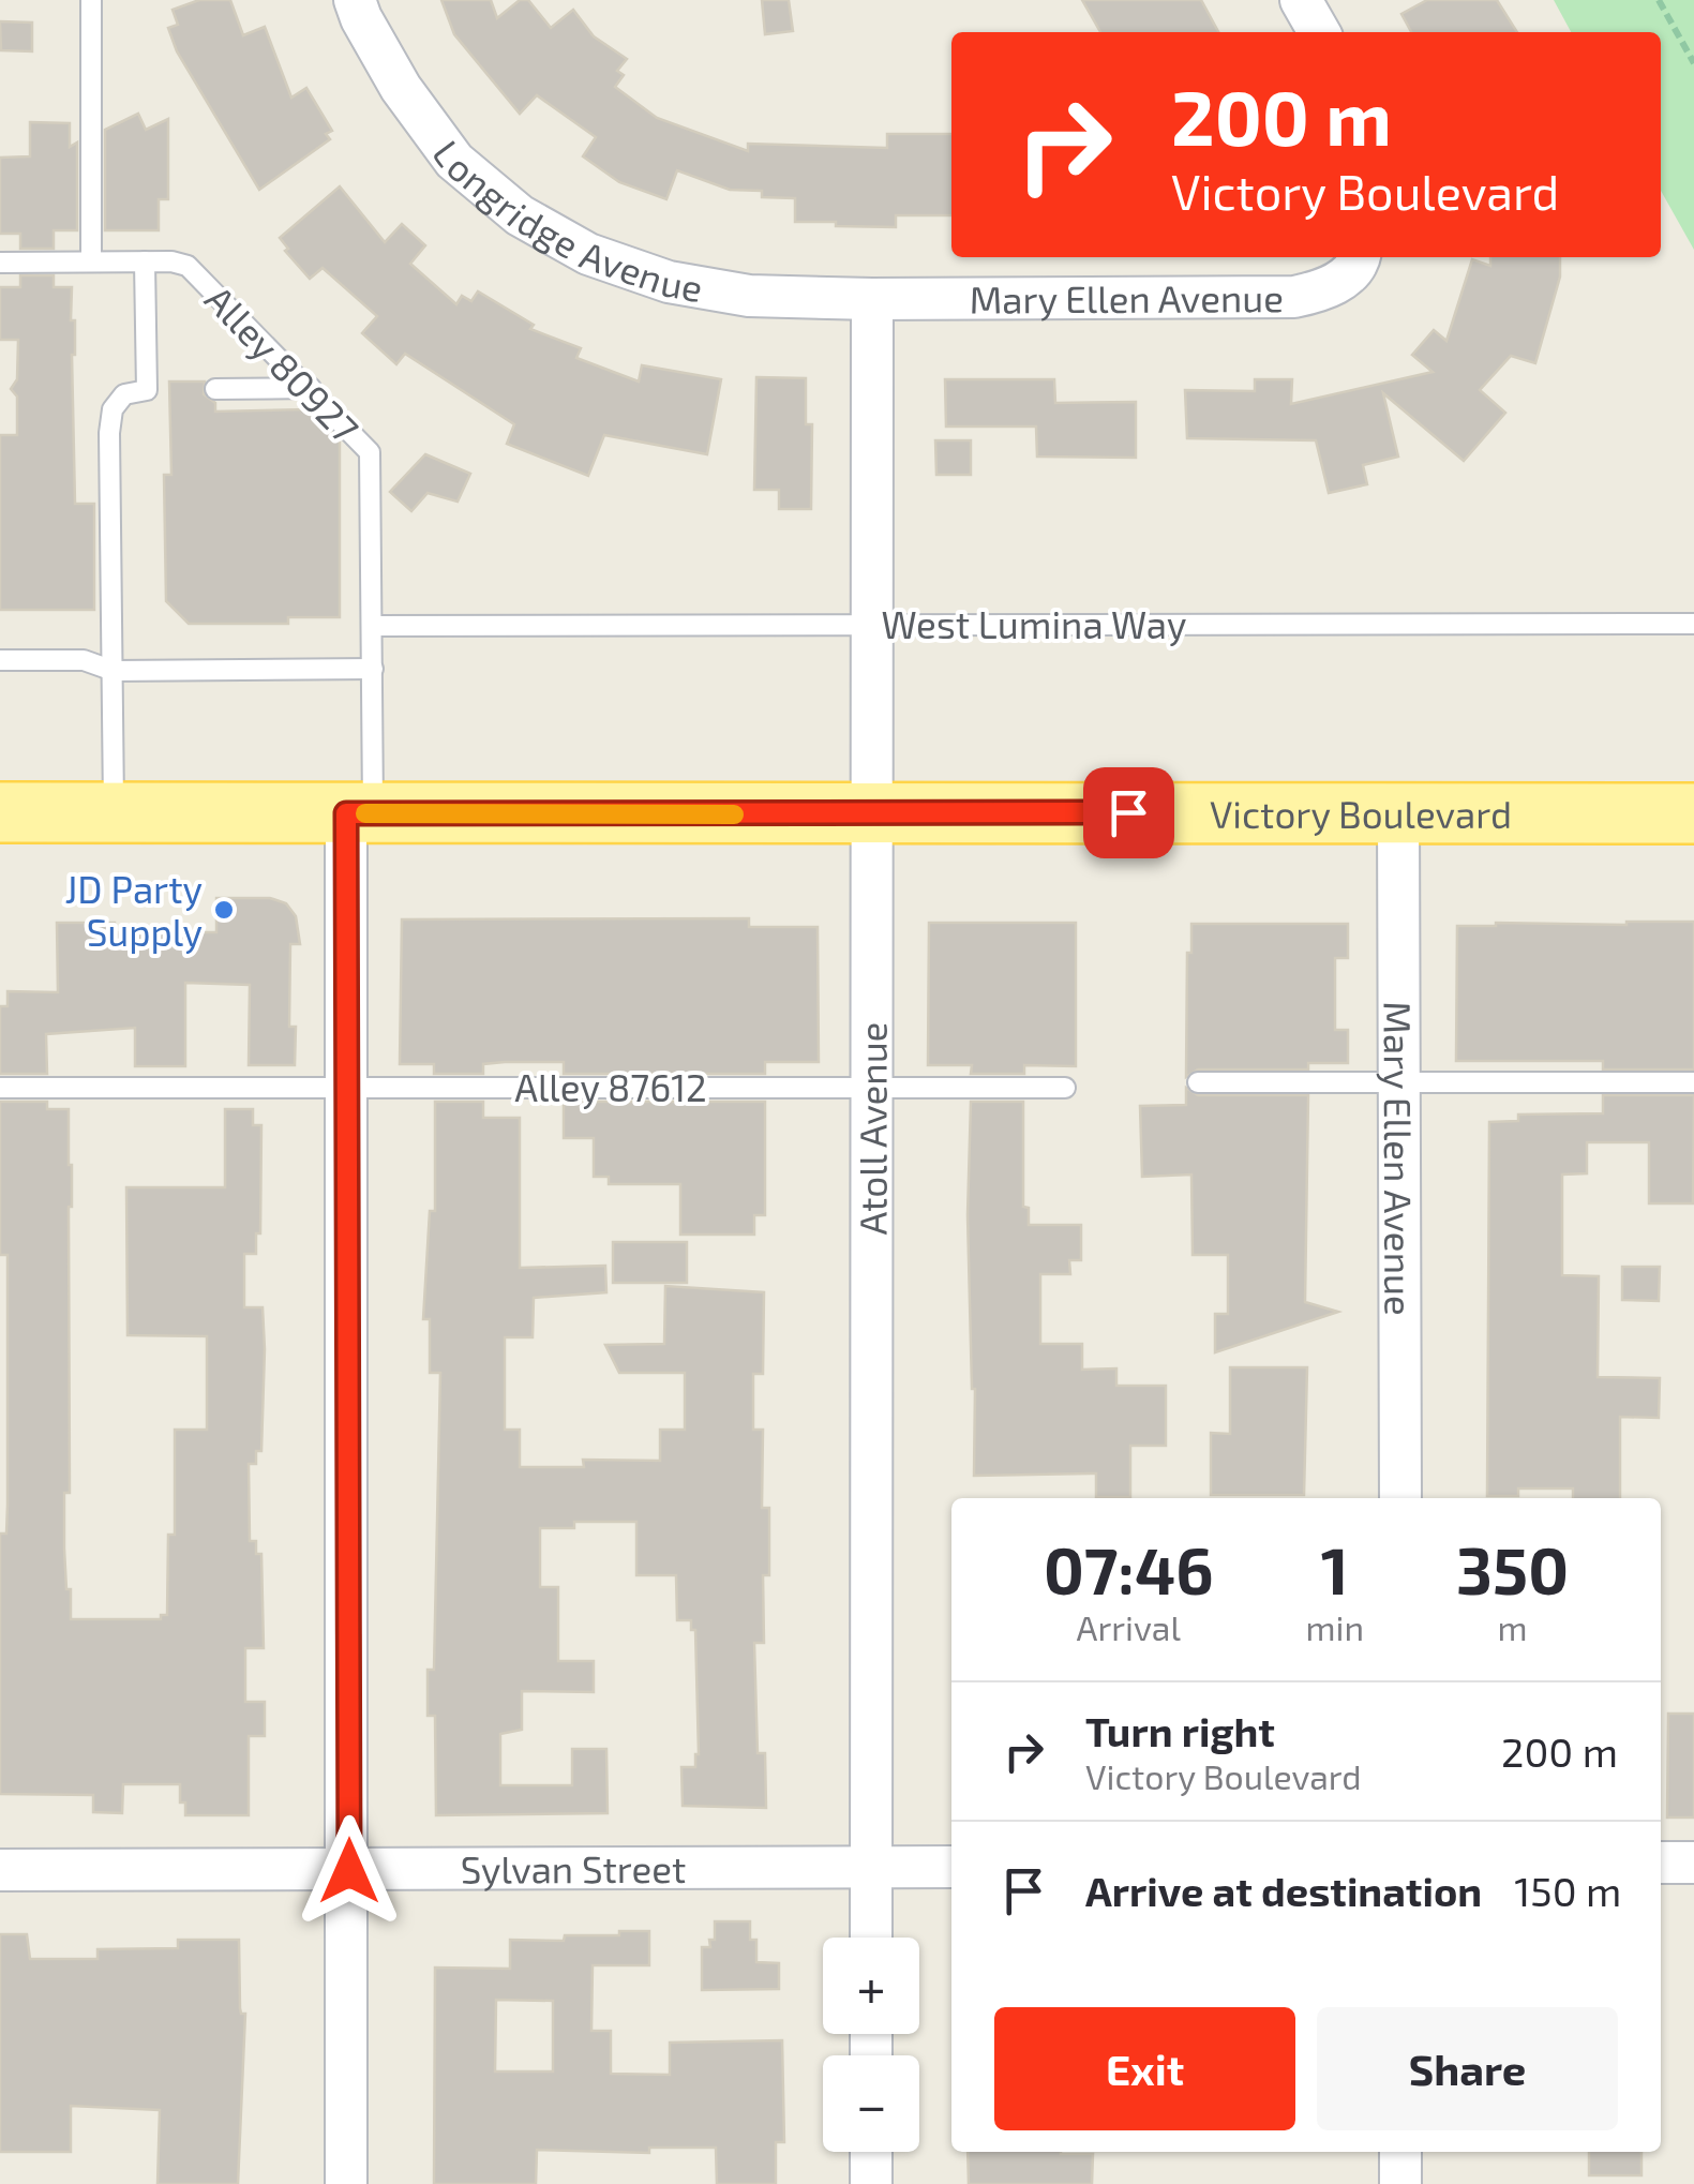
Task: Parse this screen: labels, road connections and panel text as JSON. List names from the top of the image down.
{
  "streets": {
    "main road": ["Victory Boulevard"],
    "street": [
      "Longridge Avenue",
      "Mary Ellen Avenue",
      "Atoll Avenue",
      "Sylvan Street"
    ],
    "lane": ["Alley 80927", "West Lumina Way", "Alley 87612"]
  },
  "crossings": [
    ["Longridge Avenue", "Mary Ellen Avenue"],
    ["Longridge Avenue", "Atoll Avenue"],
    ["Mary Ellen Avenue", "Victory Boulevard"],
    ["Mary Ellen Avenue", "Atoll Avenue"],
    ["Alley 80927", "West Lumina Way"],
    ["Alley 80927", "Victory Boulevard"],
    ["West Lumina Way", "Atoll Avenue"],
    ["Victory Boulevard", "Atoll Avenue"],
    ["Alley 87612", "Atoll Avenue"],
    ["Atoll Avenue", "Sylvan Street"]
  ],
  "places": ["JD Party Supply"],
  "page": {
    "turn": ["200 m", "Victory Boulevard"],
    "eta": [
      "07:46",
      "Arrival",
      "1",
      "min",
      "350",
      "m"
    ],
    "list": [
      {
        "name": "Turn right",
        "note": "Victory Boulevard",
        "value": "200 m"
      },
      {
        "name": "Arrive at destination",
        "value": "150 m"
      }
    ],
    "map_buttons": ["+", "−"],
    "buttons": ["Exit", "Share"]
  }
}
